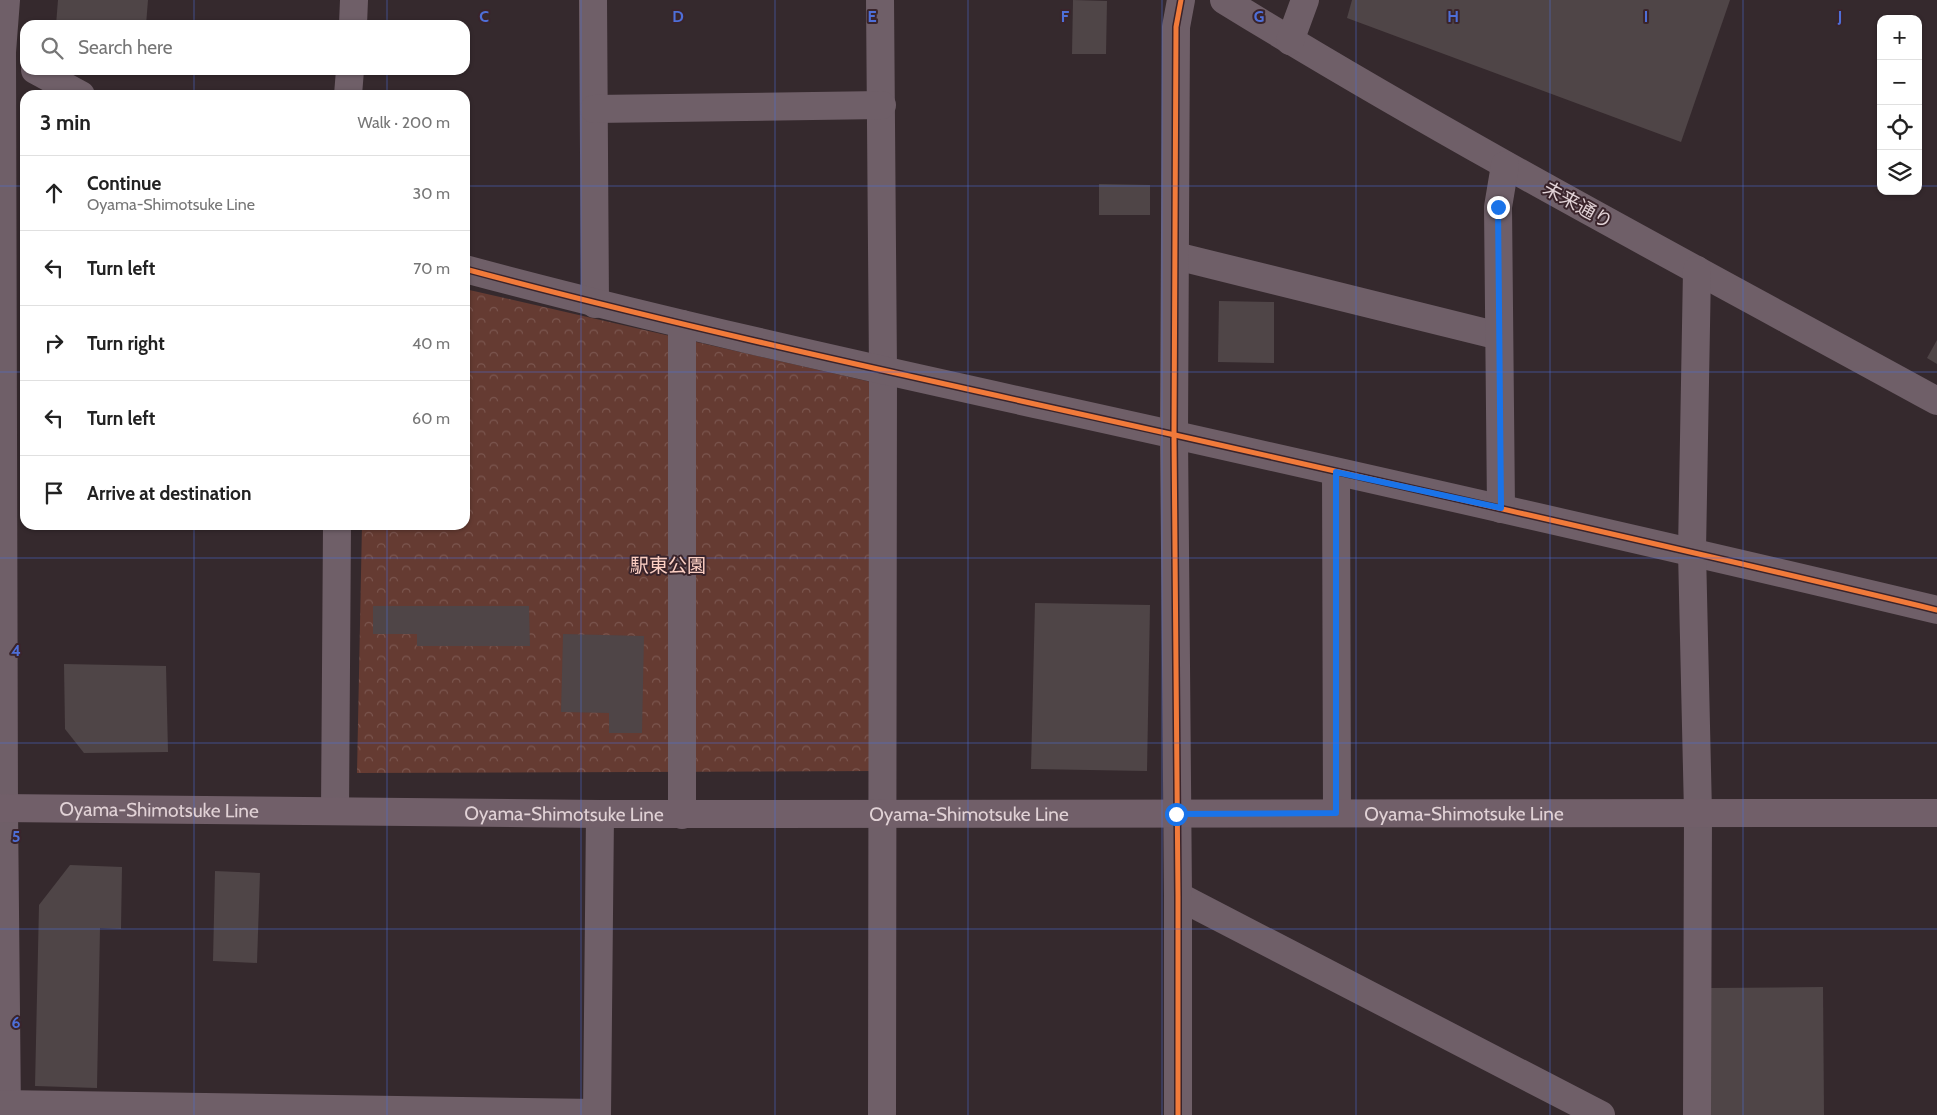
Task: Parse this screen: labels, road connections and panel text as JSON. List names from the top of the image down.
{
  "streets": {
    "main road": ["Oyama-Shimotsuke Line"],
    "street": ["未来通り"]
  },
  "parks": ["駅東公園"],
  "page": {
    "map_buttons": ["+", "−"],
    "search": "Search here",
    "heading": ["3 min", "Walk · 200 m"],
    "list": [
      ["Continue", "Oyama-Shimotsuke Line", "30 m"],
      ["Turn left", "70 m"],
      ["Turn right", "40 m"],
      ["Turn left", "60 m"],
      "Arrive at destination"
    ]
  },
  "grid": {
    "columns": [
      "C",
      "D",
      "E",
      "F",
      "G",
      "H",
      "I",
      "J"
    ],
    "rows": ["4", "5", "6"]
  }
}
